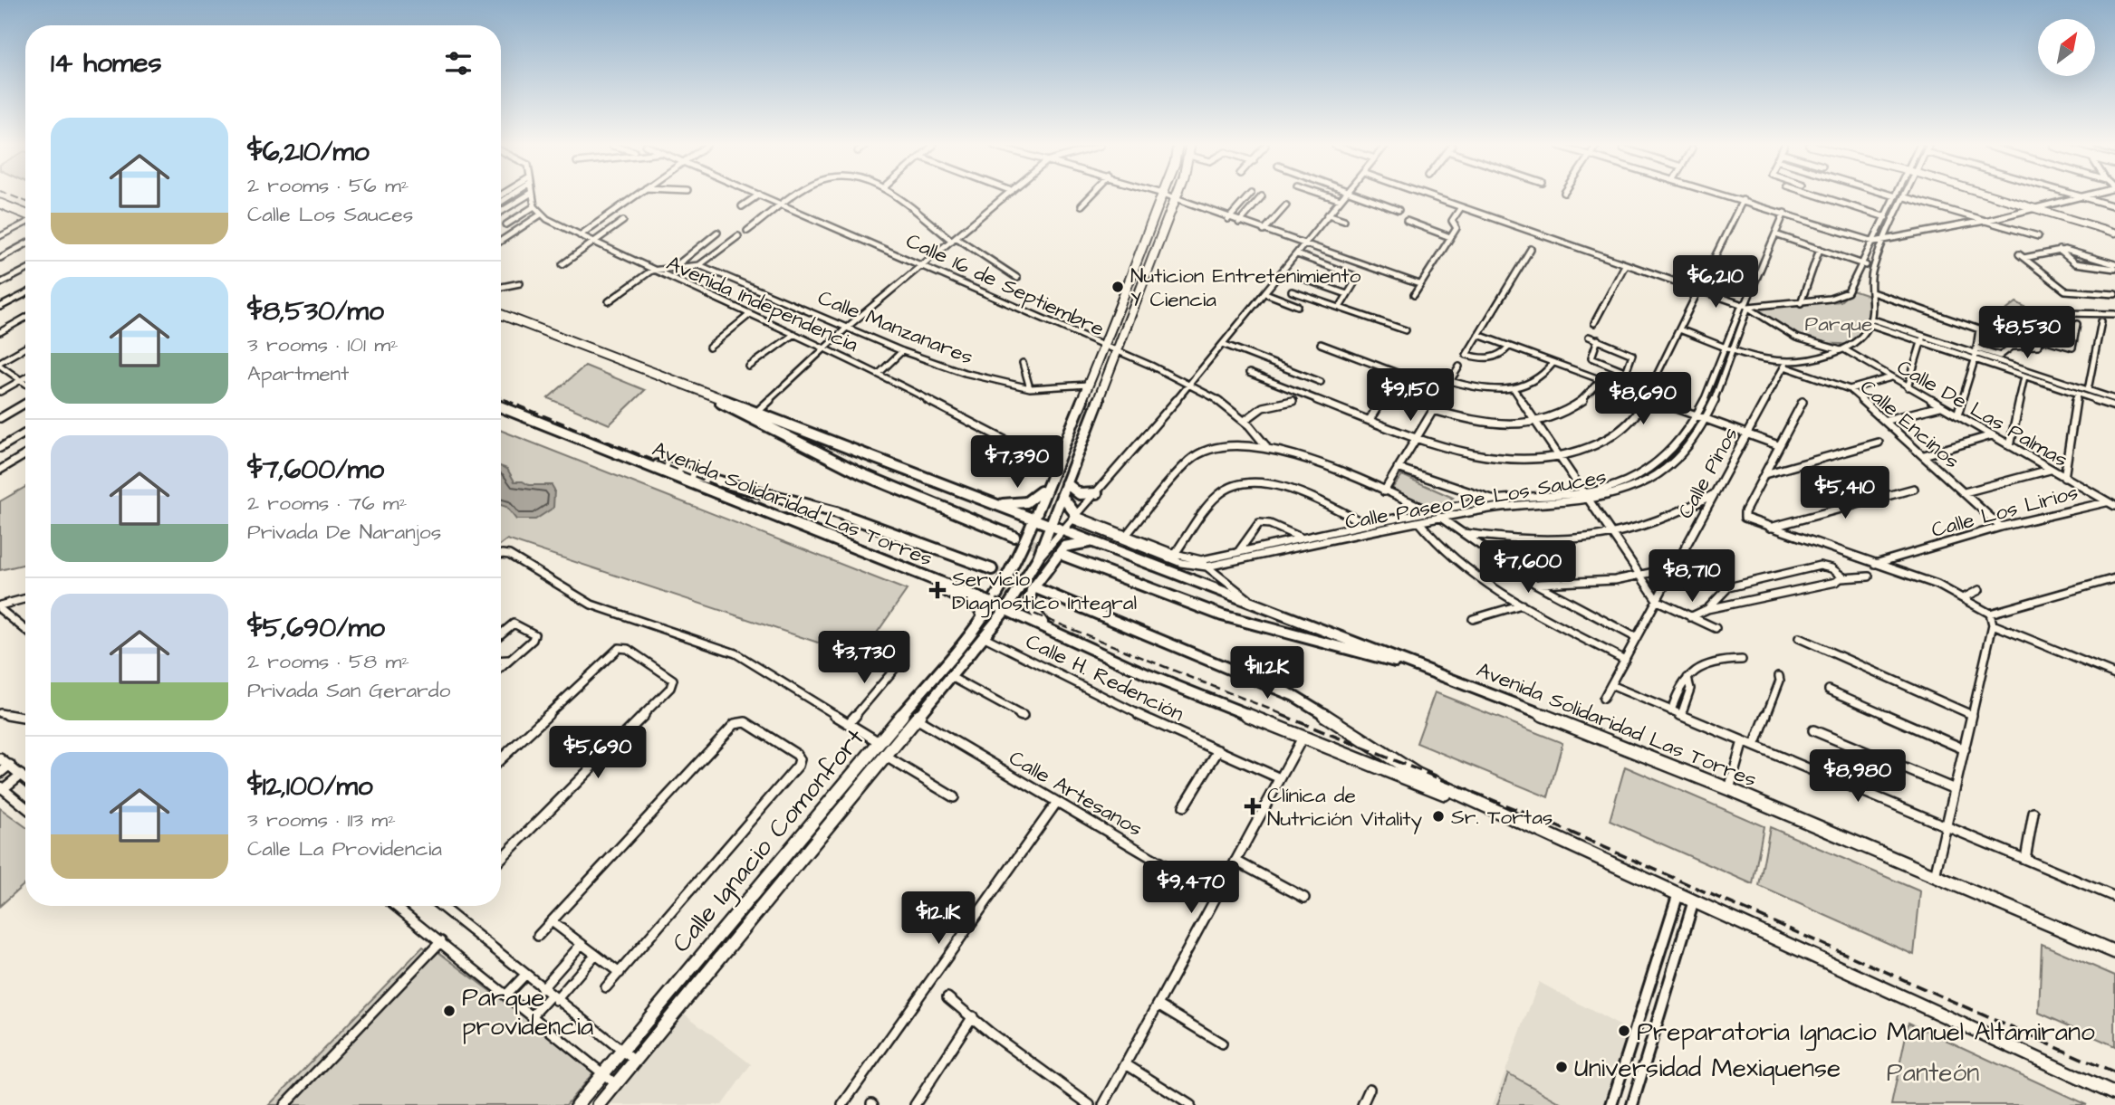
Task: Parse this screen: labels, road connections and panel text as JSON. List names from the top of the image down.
{
  "streets": {
    "main road": ["Avenida Solidaridad Las Torres", "Calle Ignacio Comonfort"],
    "street": [
      "Calle 16 de Septiembre",
      "Avenida Independencia",
      "Calle Manzanares",
      "Calle De Las Palmas",
      "Calle Encinos",
      "Calle Pinos",
      "Calle Paseo De Los Sauces",
      "Calle Los Lirios",
      "Calle H. Redención",
      "Calle Artesanos"
    ]
  },
  "crossings": [
    ["Calle 16 de Septiembre", "Calle Ignacio Comonfort"],
    ["Avenida Independencia", "Calle Manzanares"],
    ["Avenida Independencia", "Calle Ignacio Comonfort"],
    ["Calle Manzanares", "Calle Ignacio Comonfort"],
    ["Calle De Las Palmas", "Calle Paseo De Los Sauces"],
    ["Calle De Las Palmas", "Calle Los Lirios"],
    ["Calle Encinos", "Calle Pinos"],
    ["Calle Encinos", "Calle Paseo De Los Sauces"],
    ["Calle Encinos", "Calle Los Lirios"],
    ["Avenida Solidaridad Las Torres", "Calle Ignacio Comonfort"],
    ["Calle H. Redención", "Calle Ignacio Comonfort"],
    ["Calle Artesanos", "Calle Ignacio Comonfort"]
  ],
  "parks": ["Parque", "Panteón"],
  "places": {
    "other": [
      "Nuticion Entretenimiento Y Ciencia",
      "Sr. Tortas",
      "Parque providencia",
      "Preparatoria Ignacio Manuel Altamirano",
      "Universidad Mexiquense"
    ],
    "health": ["Servicio Diagnostico Integral", "Clínica de Nutrición Vitality"]
  },
  "north": "top right",
  "page": {
    "heading": "14 homes",
    "list": [
      {
        "name": "$6,210/mo",
        "note": "2 rooms · 56 m² · Calle Los Sauces"
      },
      {
        "name": "$8,530/mo",
        "note": "3 rooms · 101 m² · Apartment"
      },
      {
        "name": "$7,600/mo",
        "note": "2 rooms · 76 m² · Privada De Naranjos"
      },
      {
        "name": "$5,690/mo",
        "note": "2 rooms · 58 m² · Privada San Gerardo"
      },
      {
        "name": "$12,100/mo",
        "note": "3 rooms · 113 m² · Calle La Providencia"
      }
    ],
    "price": [
      "$6,210",
      "$8,530",
      "$9,150",
      "$8,690",
      "$7,390",
      "$5,410",
      "$7,600",
      "$8,710",
      "$3,730",
      "$11.2K",
      "$5,690",
      "$8,980",
      "$9,470",
      "$12.1K"
    ]
  }
}
